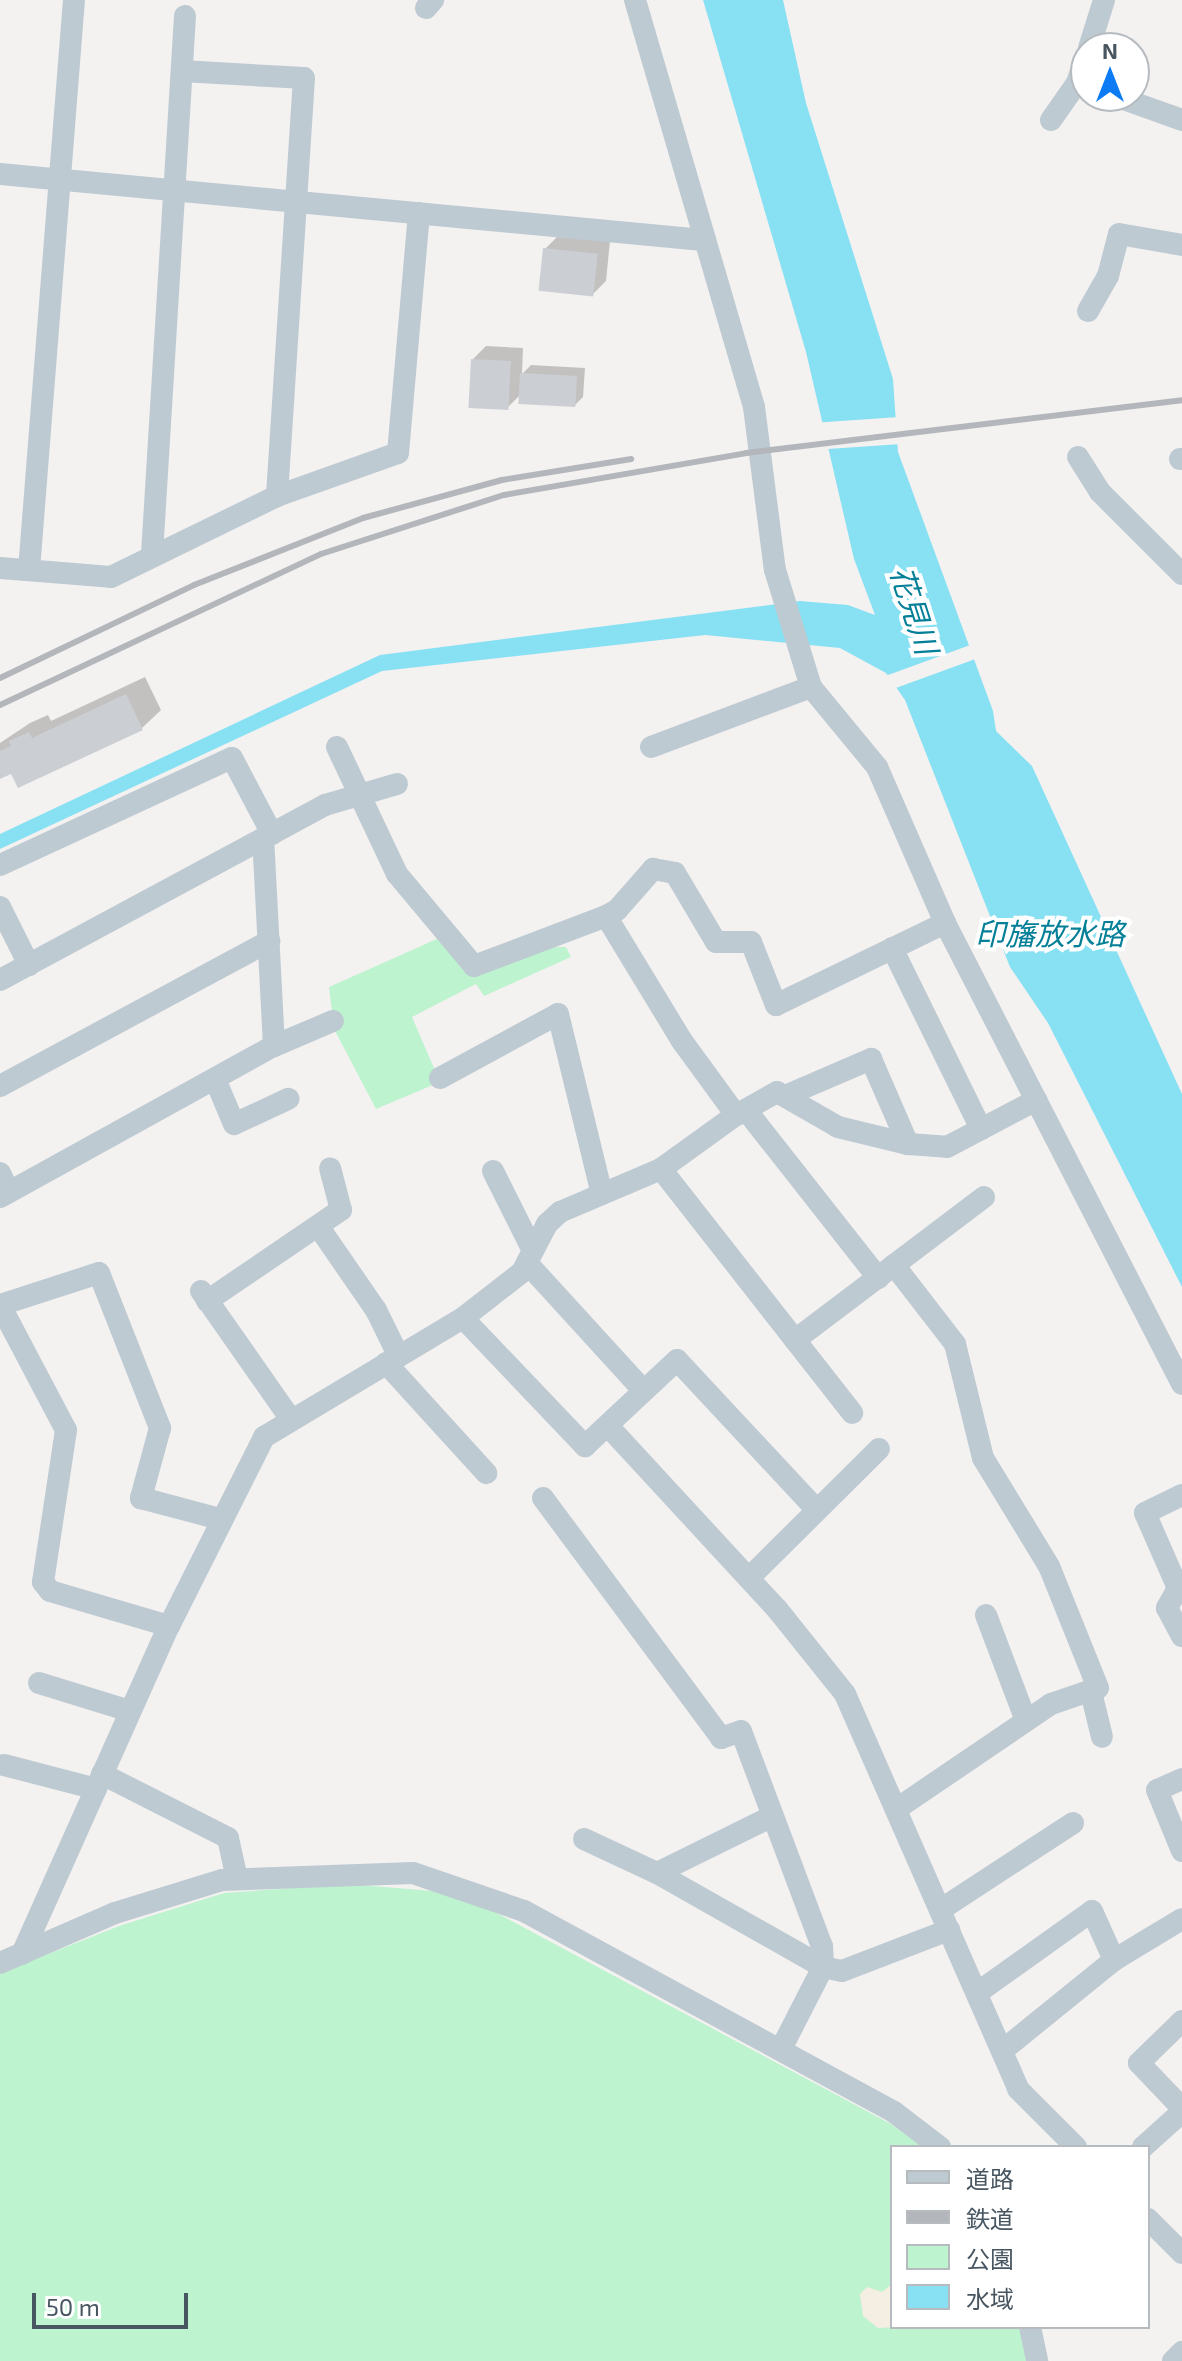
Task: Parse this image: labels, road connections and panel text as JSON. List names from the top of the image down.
{
  "water": ["花見川", "印旛放水路"],
  "legend": [
    "道路",
    "鉄道",
    "公園",
    "水域"
  ],
  "scale_bar": "50 m",
  "north": "top"
}
